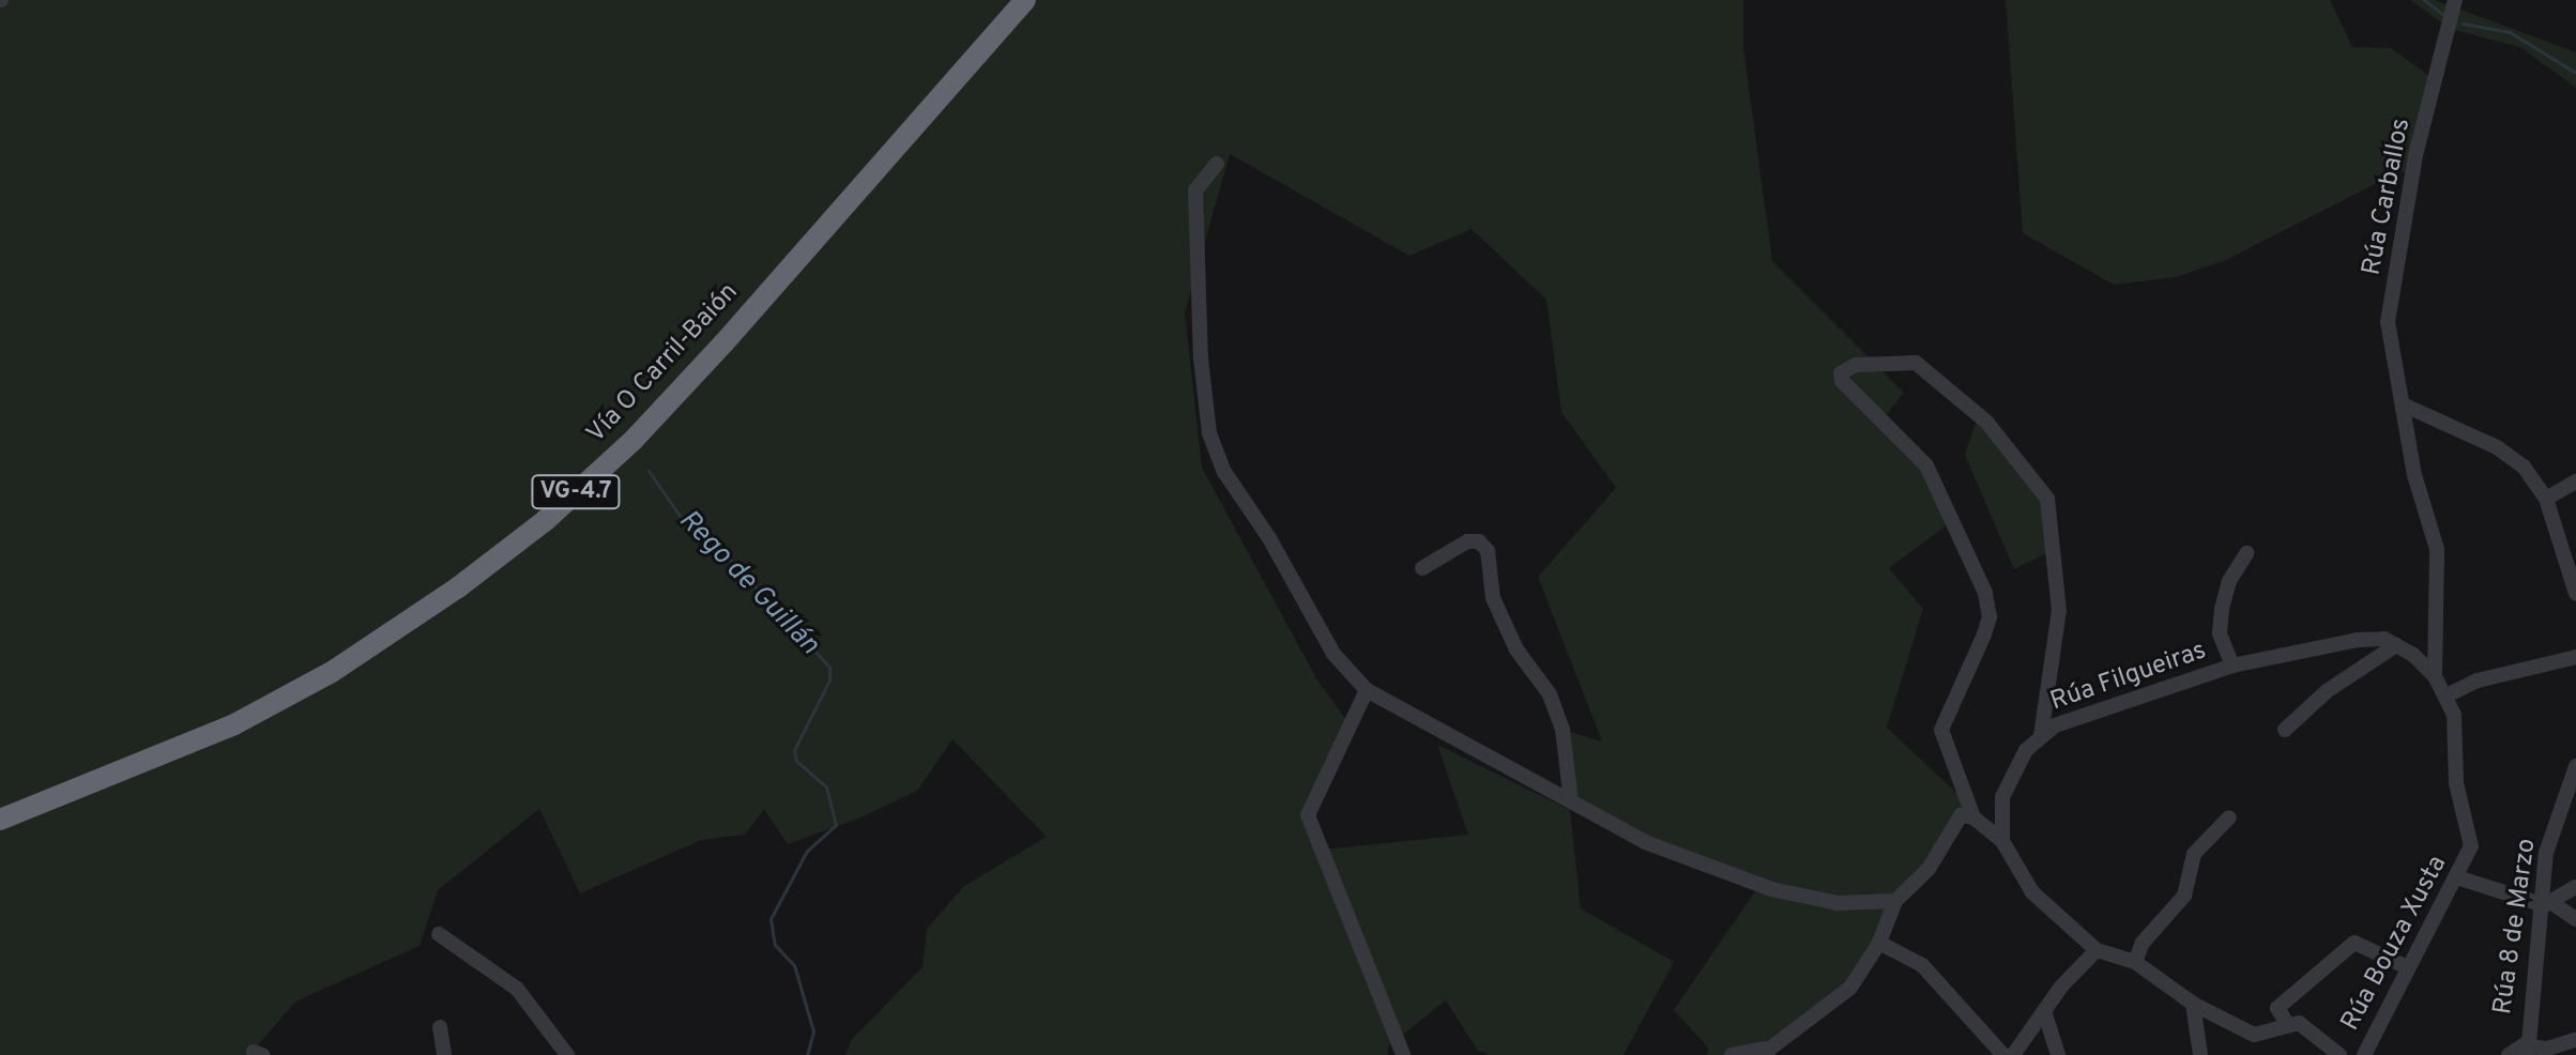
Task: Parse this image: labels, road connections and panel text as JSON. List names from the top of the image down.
{
  "streets": {
    "highway": ["Vía O Carril-Baión", "VG-4.7"],
    "street": [
      "Rúa Carballos",
      "Rúa Filgueiras",
      "Rúa 8 de Marzo",
      "Rúa Bouza Xusta"
    ]
  },
  "water": ["Rego de Guillán"]
}
